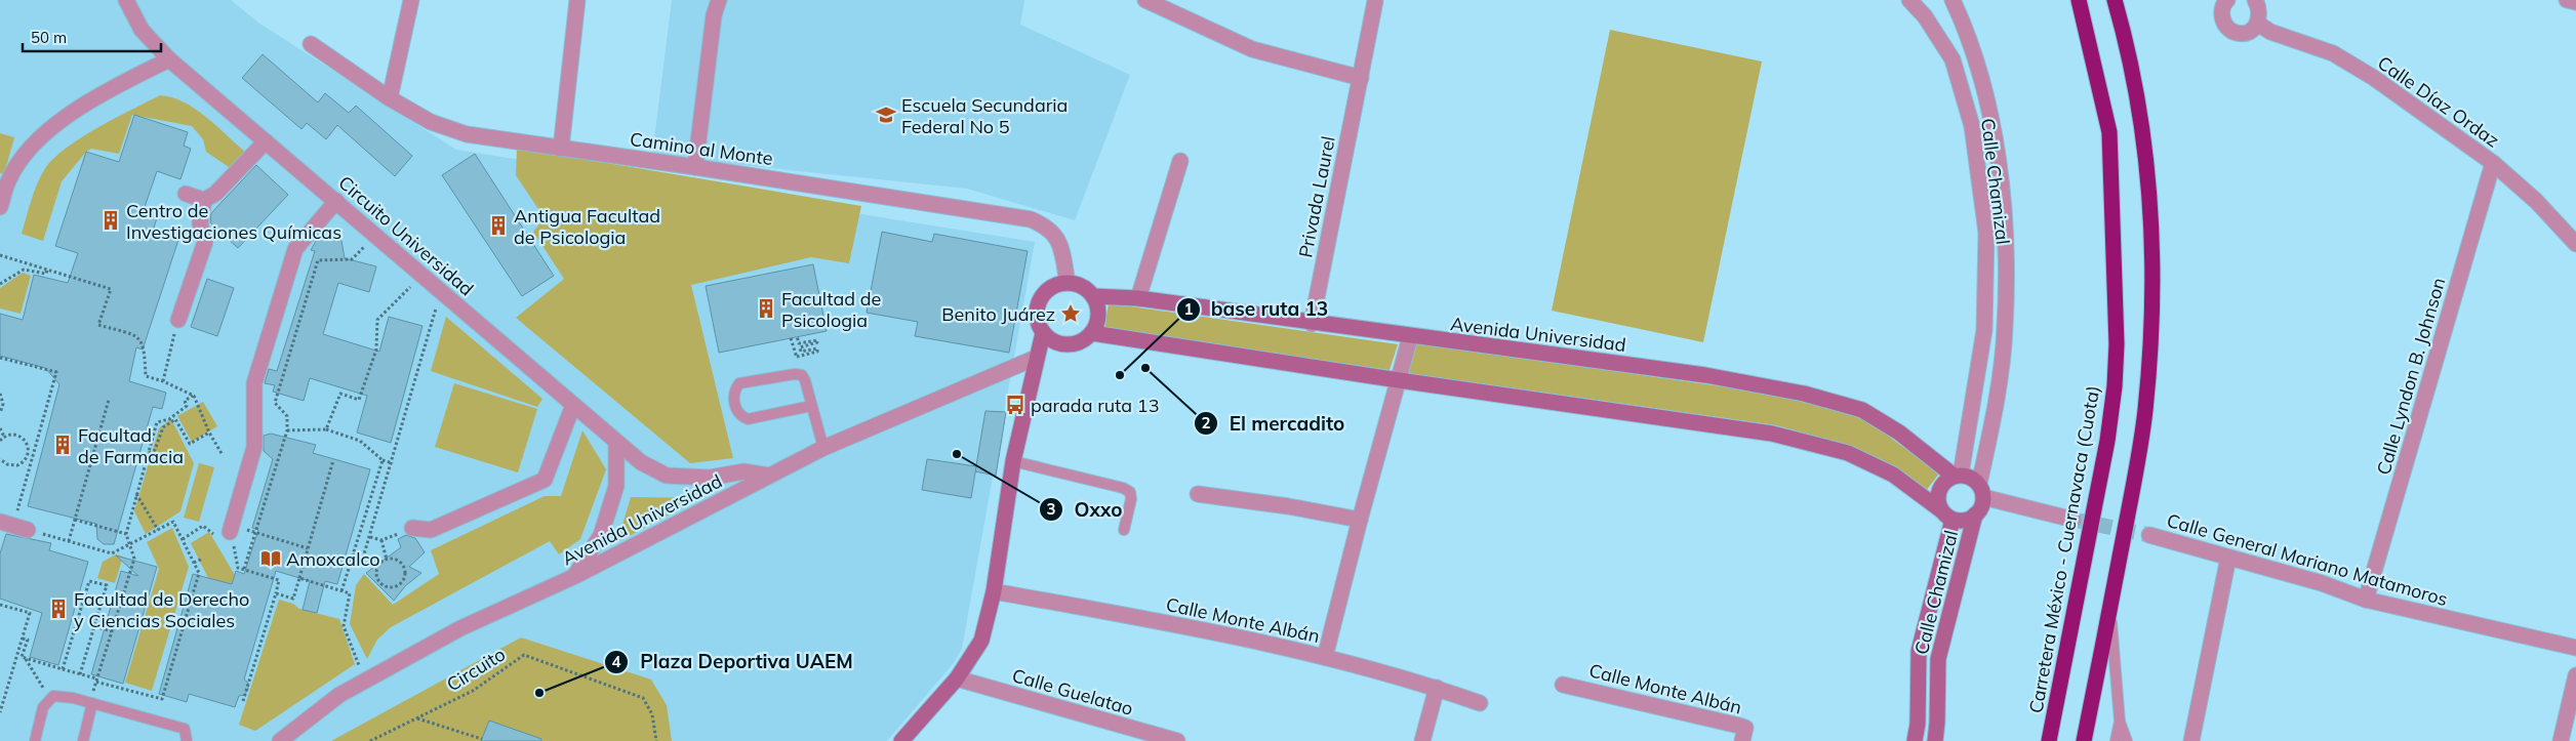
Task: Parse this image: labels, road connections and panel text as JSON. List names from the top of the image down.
{
  "streets": {
    "highway": ["Carretera México - Cuernavaca (Cuota)"],
    "street": [
      "Calle Díaz Ordaz",
      "Camino al Monte",
      "Calle Chamizal",
      "Privada Laurel",
      "Circuito Universidad",
      "Avenida Universidad",
      "Calle Lyndon B. Johnson",
      "Calle General Mariano Matamoros",
      "Calle Monte Albán",
      "Calle Guelatao"
    ],
    "path": ["Circuito"]
  },
  "crossings": [
    ["Calle Díaz Ordaz", "Calle Lyndon B. Johnson"],
    ["Camino al Monte", "Avenida Universidad"],
    ["Calle Chamizal", "Avenida Universidad"],
    ["Privada Laurel", "Avenida Universidad"],
    ["Circuito Universidad", "Avenida Universidad"],
    ["Calle Lyndon B. Johnson", "Calle General Mariano Matamoros"]
  ],
  "places": {
    "school or university": ["Escuela Secundaria Federal No 5"],
    "building": [
      "Centro de Investigaciones Químicas",
      "Antigua Facultad de Psicologia",
      "Facultad de Psicologia",
      "Facultad de Farmacia",
      "Facultad de Derecho y Ciencias Sociales"
    ],
    "place": ["Benito Juárez"],
    "other": [
      "El mercadito",
      "base ruta 13",
      "Oxxo",
      "Plaza Deportiva UAEM"
    ],
    "bus stop": ["parada ruta 13"],
    "library": ["Amoxcalco"]
  },
  "scale_bar": "50 m"
}
